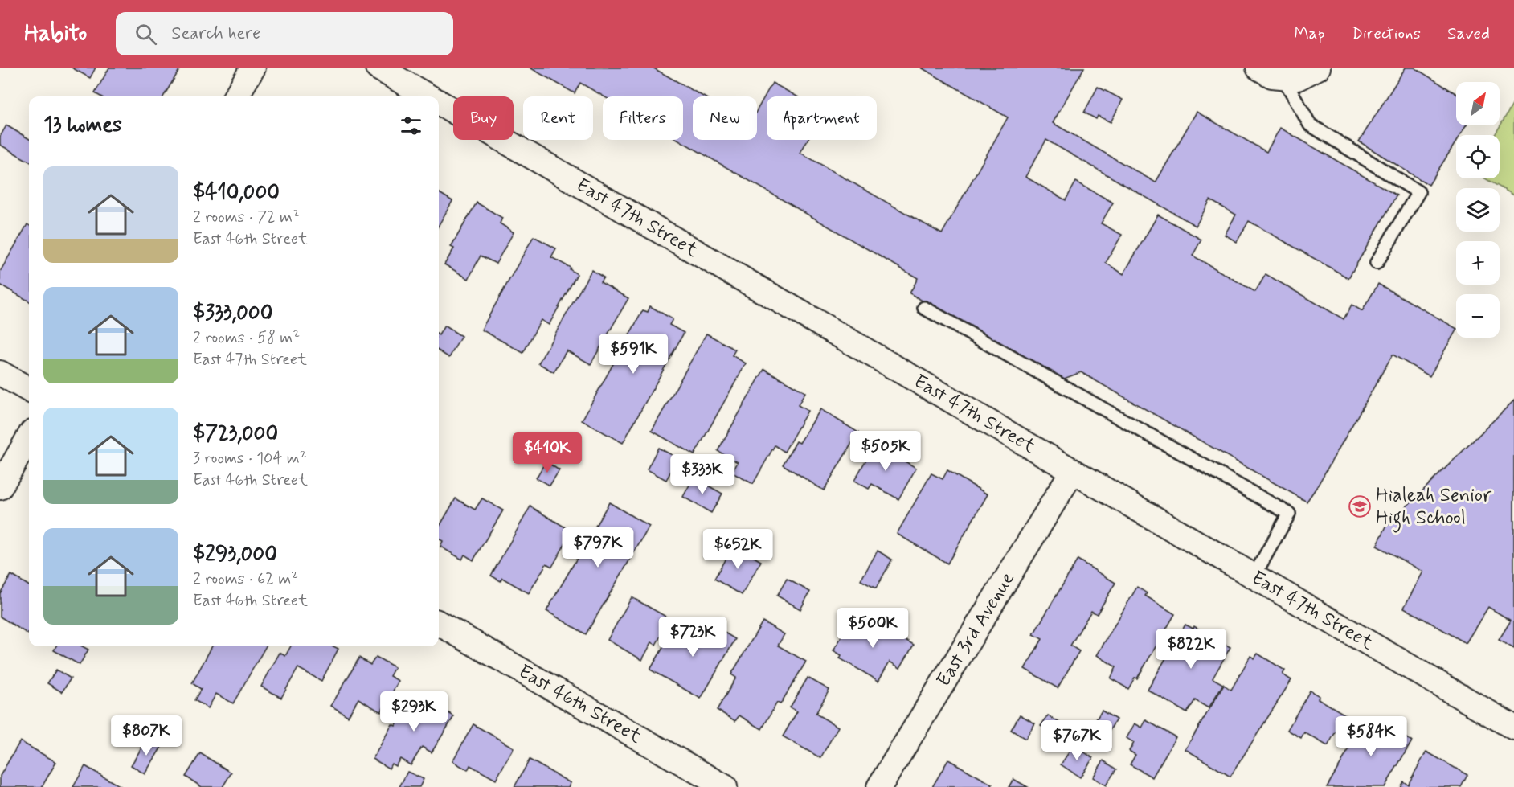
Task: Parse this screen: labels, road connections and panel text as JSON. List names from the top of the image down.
{
  "streets": {
    "street": ["East 47th Street", "East 3rd Avenue", "East 46th Street"]
  },
  "crossings": [
    ["East 47th Street", "East 3rd Avenue"]
  ],
  "places": {
    "school or university": ["Hialeah Senior High School"]
  },
  "north": "top right",
  "page": {
    "header": "Habito",
    "search": "Search here",
    "nav": ["Map", "Directions", "Saved"],
    "map_buttons": ["+", "−"],
    "chip": [
      "Buy",
      "Rent",
      "Filters",
      "New",
      "Apartment"
    ],
    "heading": "13 homes",
    "list": [
      {
        "name": "$410,000",
        "note": "2 rooms · 72 m² · East 46th Street"
      },
      {
        "name": "$333,000",
        "note": "2 rooms · 58 m² · East 47th Street"
      },
      {
        "name": "$723,000",
        "note": "3 rooms · 104 m² · East 46th Street"
      },
      {
        "name": "$293,000",
        "note": "2 rooms · 62 m² · East 46th Street"
      }
    ],
    "price": [
      "$591K",
      "$505K",
      "$410K",
      "$333K",
      "$797K",
      "$652K",
      "$500K",
      "$723K",
      "$822K",
      "$293K",
      "$807K",
      "$584K",
      "$767K"
    ]
  }
}
